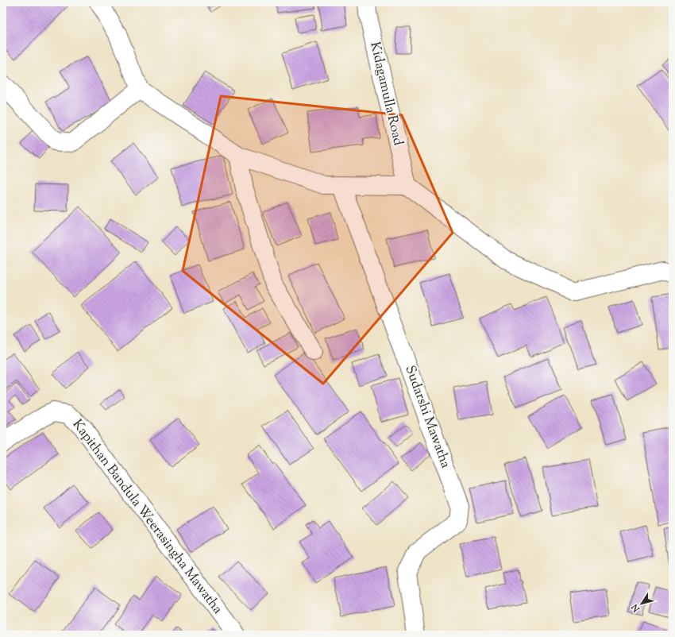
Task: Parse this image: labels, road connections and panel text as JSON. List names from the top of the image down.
{
  "streets": {
    "street": ["Kidagamulla Road", "Sudarshi Mawatha", "Kapithan Bandula Weerasingha Mawatha"]
  },
  "north": "bottom left"
}
